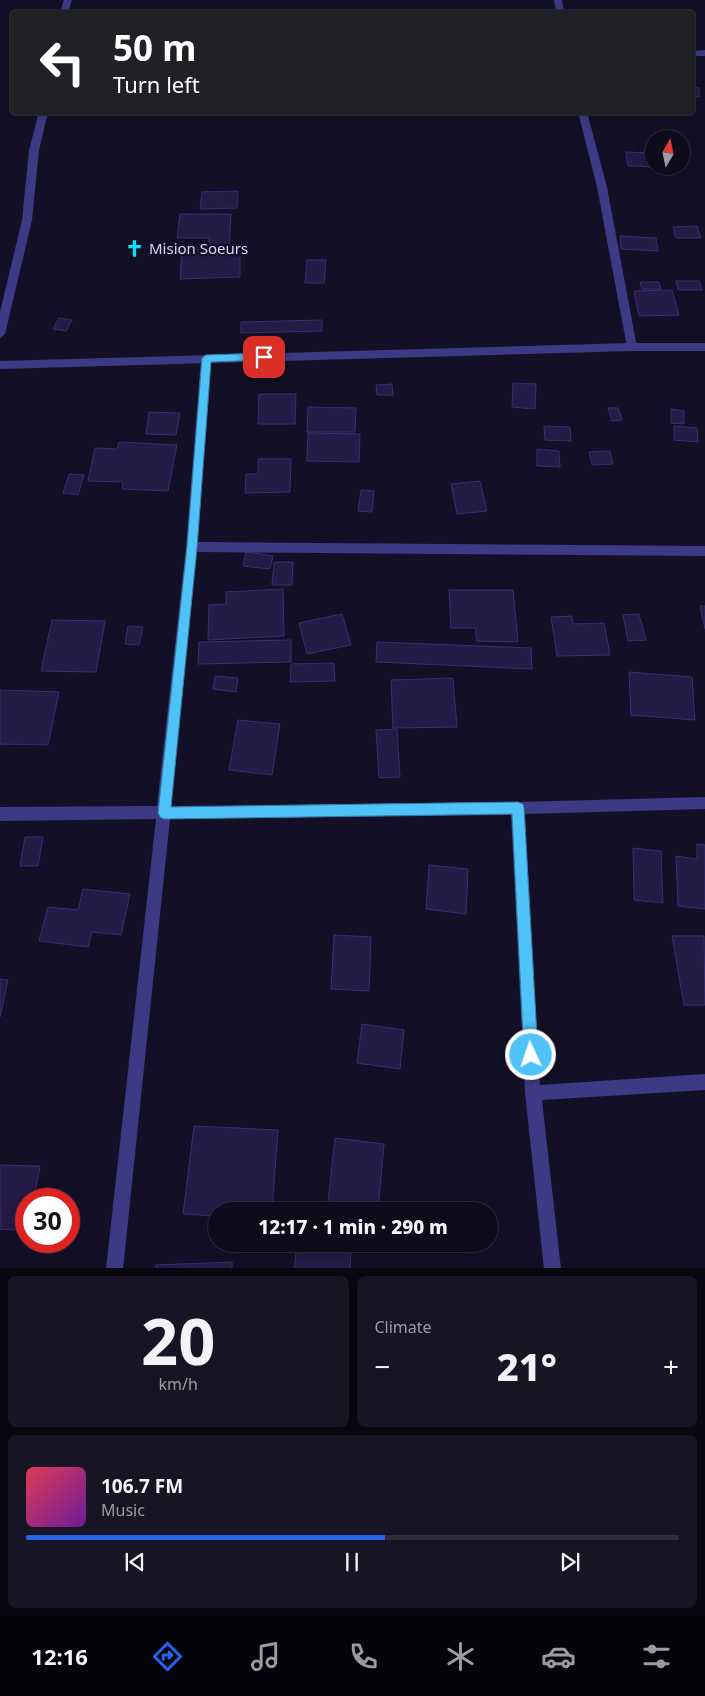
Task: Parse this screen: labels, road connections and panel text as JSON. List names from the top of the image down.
{
  "places": {
    "church": ["Mision Soeurs"]
  },
  "north": "top",
  "page": {
    "turn": ["50 m", "Turn left"],
    "limit": "30",
    "trip": "12:17 · 1 min · 290 m",
    "tile": [
      ["20", "km/h"],
      "Climate"
    ],
    "heat": ["−", "21°", "+"],
    "song": ["106.7 FM", "Music"],
    "tabs": "12:16"
  }
}
